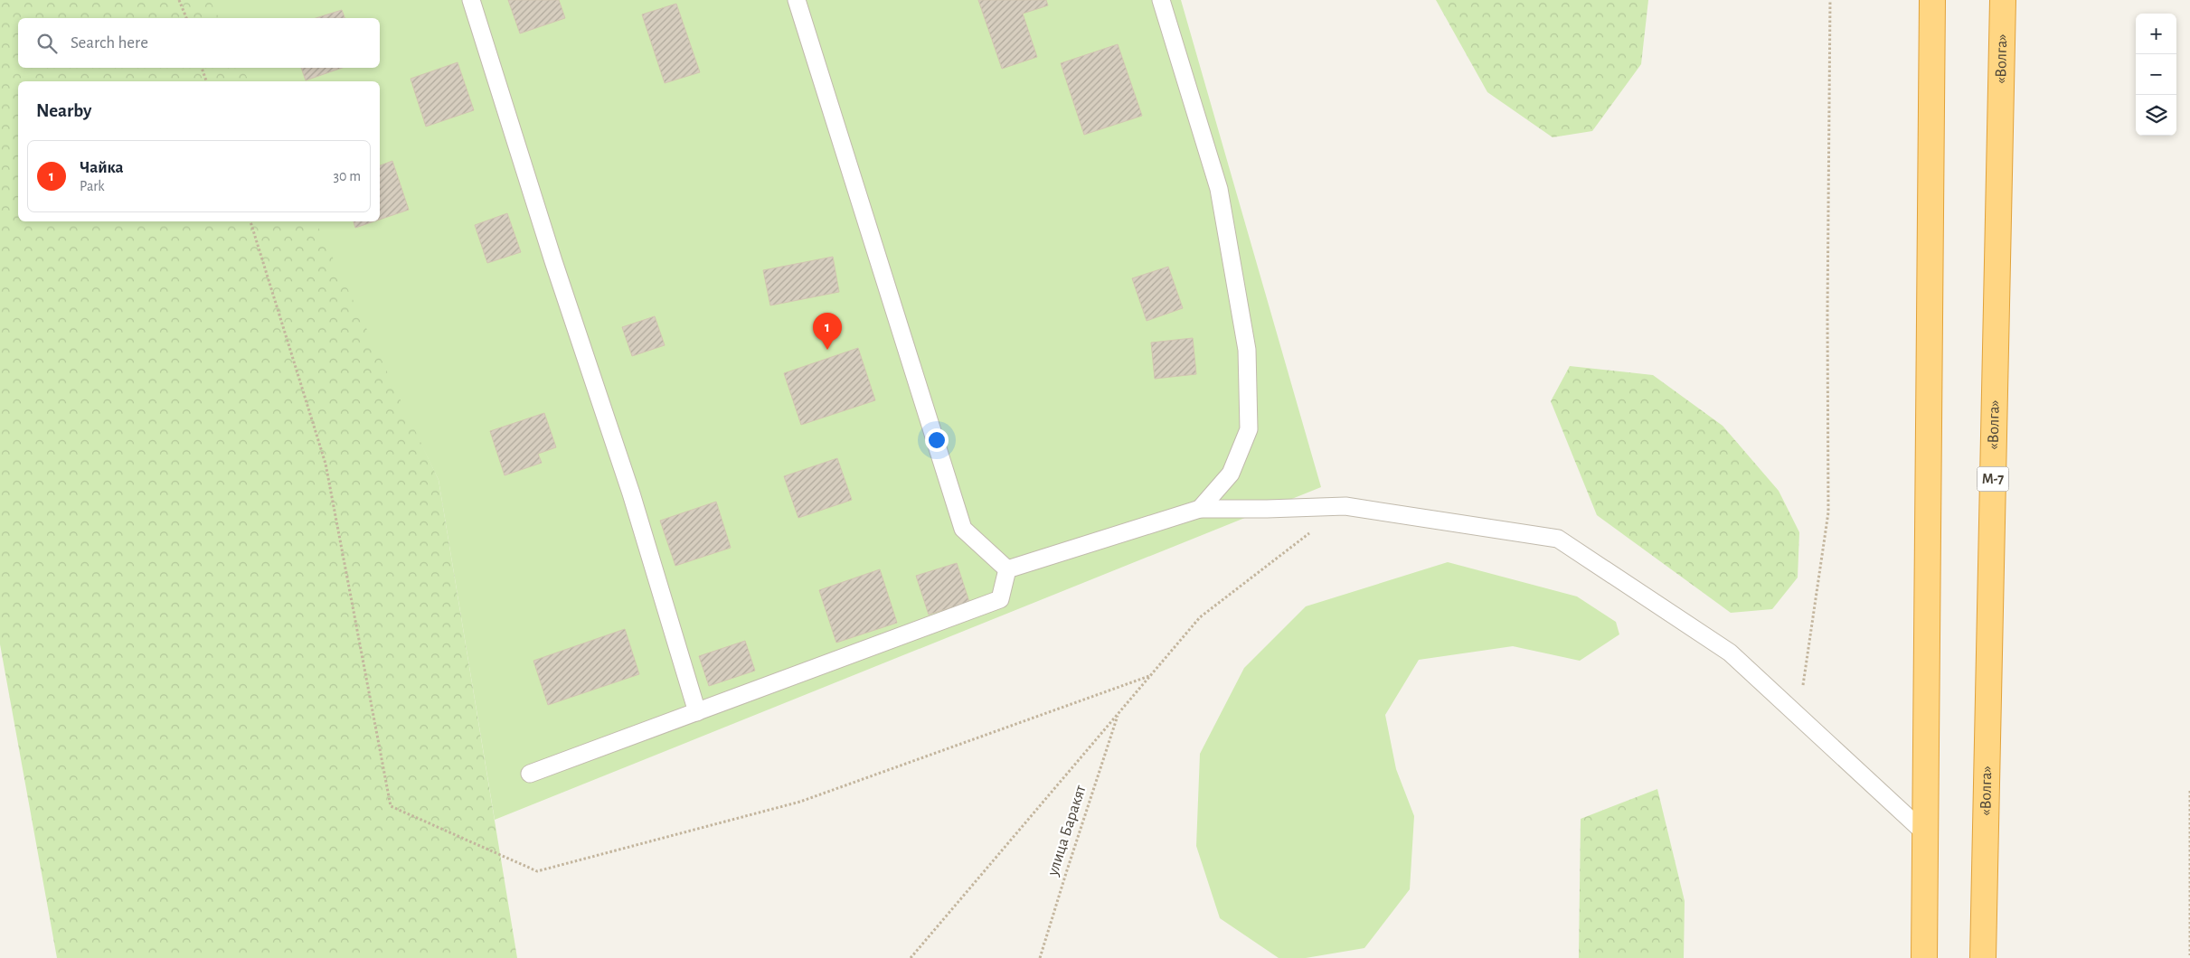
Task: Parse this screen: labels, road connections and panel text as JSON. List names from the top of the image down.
{
  "streets": {
    "highway": ["«Волга»", "М-7"],
    "path": ["улица Баракят"]
  },
  "page": {
    "map_buttons": ["+", "−"],
    "search": "Search here",
    "heading": "Nearby",
    "list": [
      {
        "mark": "1",
        "name": "Чайка",
        "note": "Park",
        "value": "30 m"
      }
    ],
    "pins": "1"
  }
}
